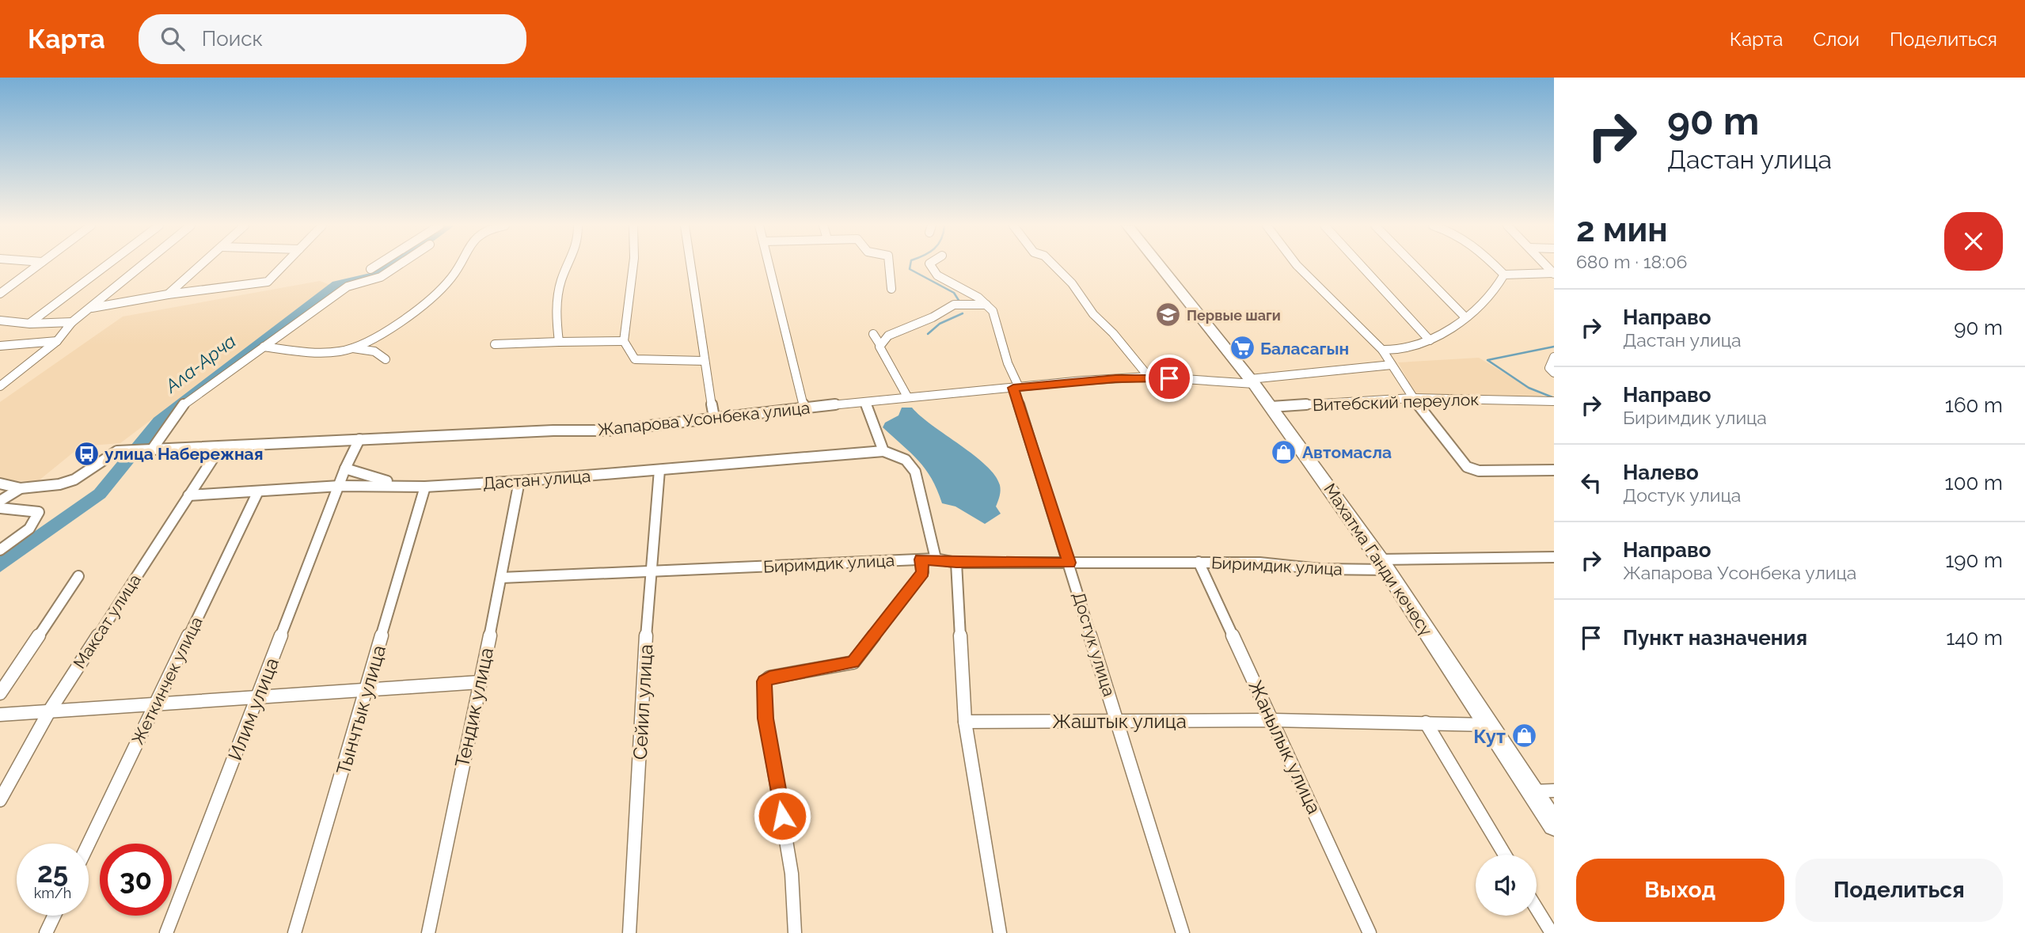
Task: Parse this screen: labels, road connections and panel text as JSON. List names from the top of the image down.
{
  "streets": {
    "main road": ["Махатма Ганди көчөсү"],
    "street": [
      "Витебский переулок",
      "Жапарова Усонбека улица",
      "Дастан улица",
      "Биримдик улица",
      "Максат улица",
      "Достук улица",
      "Жеткинчек улица",
      "Сейил улица",
      "Тендик улица",
      "Илим улица",
      "Тынчтык улица",
      "Жаштык улица",
      "Жанылык улица"
    ]
  },
  "crossings": [
    ["Витебский переулок", "Махатма Ганди көчөсү"],
    ["Жапарова Усонбека улица", "Махатма Ганди көчөсү"],
    ["Жапарова Усонбека улица", "Максат улица"],
    ["Жапарова Усонбека улица", "Достук улица"],
    ["Дастан улица", "Максат улица"],
    ["Дастан улица", "Жеткинчек улица"],
    ["Дастан улица", "Сейил улица"],
    ["Дастан улица", "Тендик улица"],
    ["Дастан улица", "Илим улица"],
    ["Дастан улица", "Тынчтык улица"],
    ["Махатма Ганди көчөсү", "Биримдик улица"],
    ["Махатма Ганди көчөсү", "Жаштык улица"],
    ["Биримдик улица", "Достук улица"],
    ["Биримдик улица", "Сейил улица"],
    ["Биримдик улица", "Тендик улица"],
    ["Биримдик улица", "Жанылык улица"],
    ["Достук улица", "Жаштык улица"],
    ["Жаштык улица", "Жанылык улица"]
  ],
  "water": ["Ала-Арча"],
  "places": {
    "school or university": ["Первые шаги"],
    "supermarket": ["Баласагын"],
    "shop": ["Автомасла", "Кут"],
    "bus stop": ["улица Набережная"]
  },
  "page": {
    "header": "Карта",
    "search": "Поиск",
    "nav": ["Карта", "Слои", "Поделиться"],
    "turn": ["90 m", "Дастан улица"],
    "heading": ["2 мин", "680 m · 18:06"],
    "list": [
      {
        "name": "Направо",
        "note": "Дастан улица",
        "value": "90 m"
      },
      {
        "name": "Направо",
        "note": "Биримдик улица",
        "value": "160 m"
      },
      {
        "name": "Налево",
        "note": "Достук улица",
        "value": "100 m"
      },
      {
        "name": "Направо",
        "note": "Жапарова Усонбека улица",
        "value": "190 m"
      },
      {
        "name": "Пункт назначения",
        "value": "140 m"
      }
    ],
    "speed": "25 km/h",
    "limit": "30",
    "buttons": ["Выход", "Поделиться"]
  }
}
